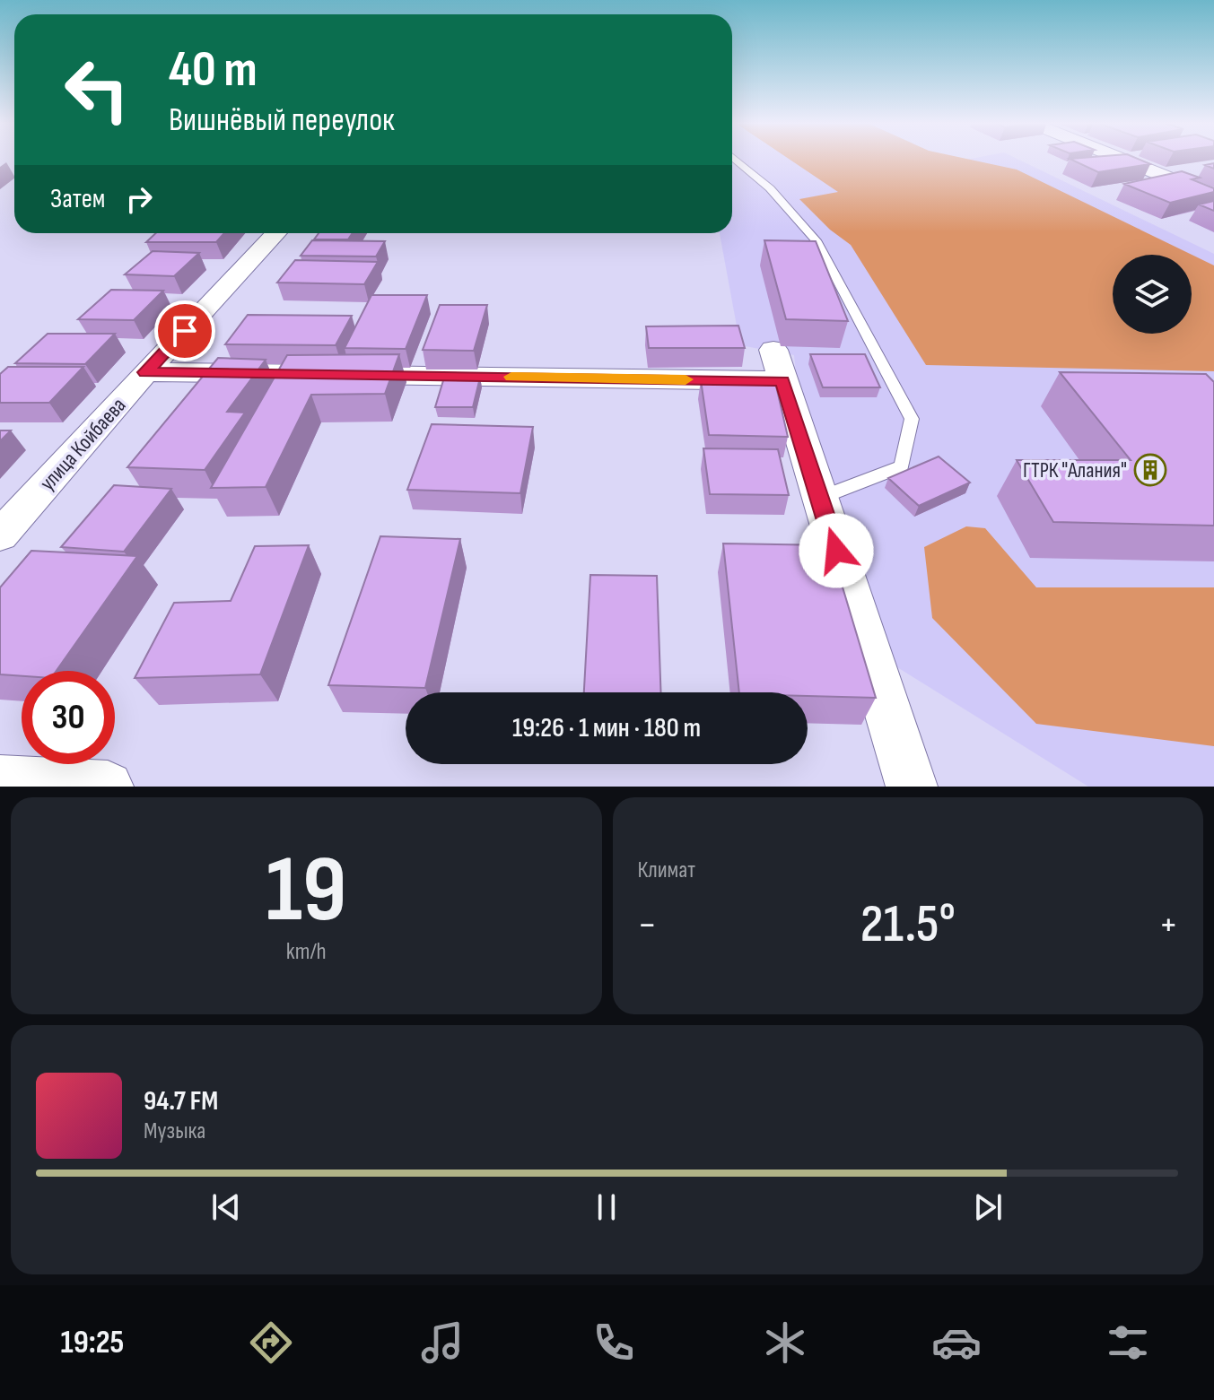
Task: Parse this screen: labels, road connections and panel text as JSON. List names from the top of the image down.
{
  "streets": {
    "street": ["улица Койбаева"]
  },
  "places": {
    "building": ["ГТРК \"Алания\""]
  },
  "page": {
    "turn": ["40 m", "Вишнёвый переулок"],
    "then": "Затем",
    "limit": "30",
    "trip": "19:26 · 1 мин · 180 m",
    "tile": [
      ["19", "km/h"],
      "Климат"
    ],
    "heat": ["−", "21.5°", "+"],
    "song": ["94.7 FM", "Музыка"],
    "tabs": "19:25"
  }
}
